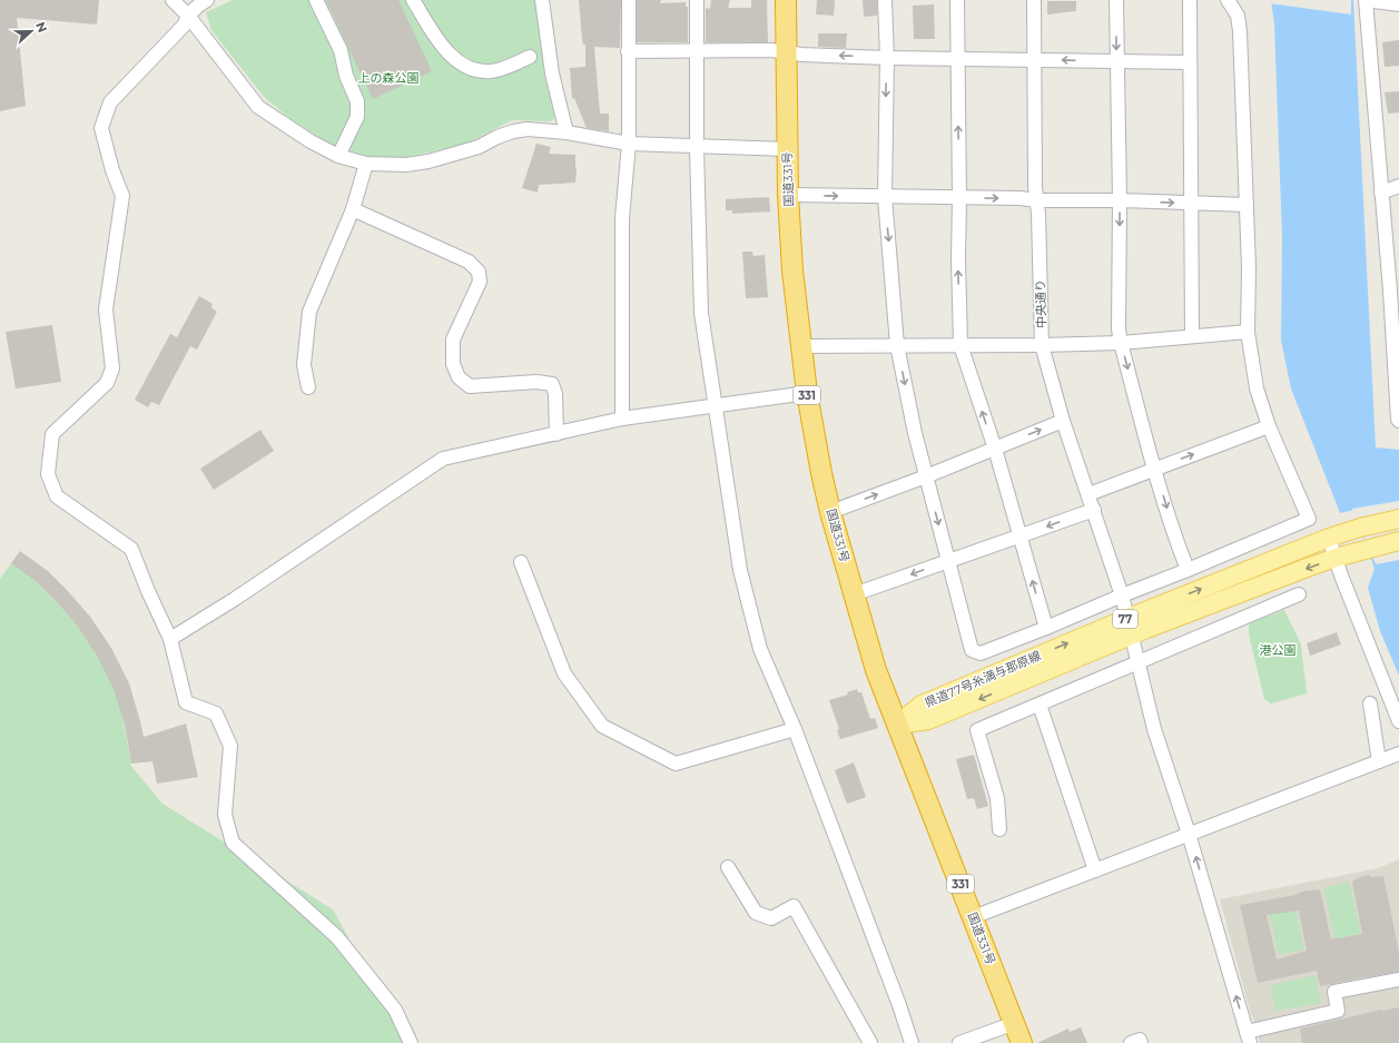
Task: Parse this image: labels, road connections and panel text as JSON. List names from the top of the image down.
{
  "streets": {
    "highway": ["国道331号", "331"],
    "main road": ["77", "県道77号糸満与那原線"],
    "street": ["中央通り"]
  },
  "crossings": [
    ["国道331号", "県道77号糸満与那原線"],
    ["中央通り", "県道77号糸満与那原線"]
  ],
  "parks": ["上の森公園", "港公園"],
  "north": "right"
}
